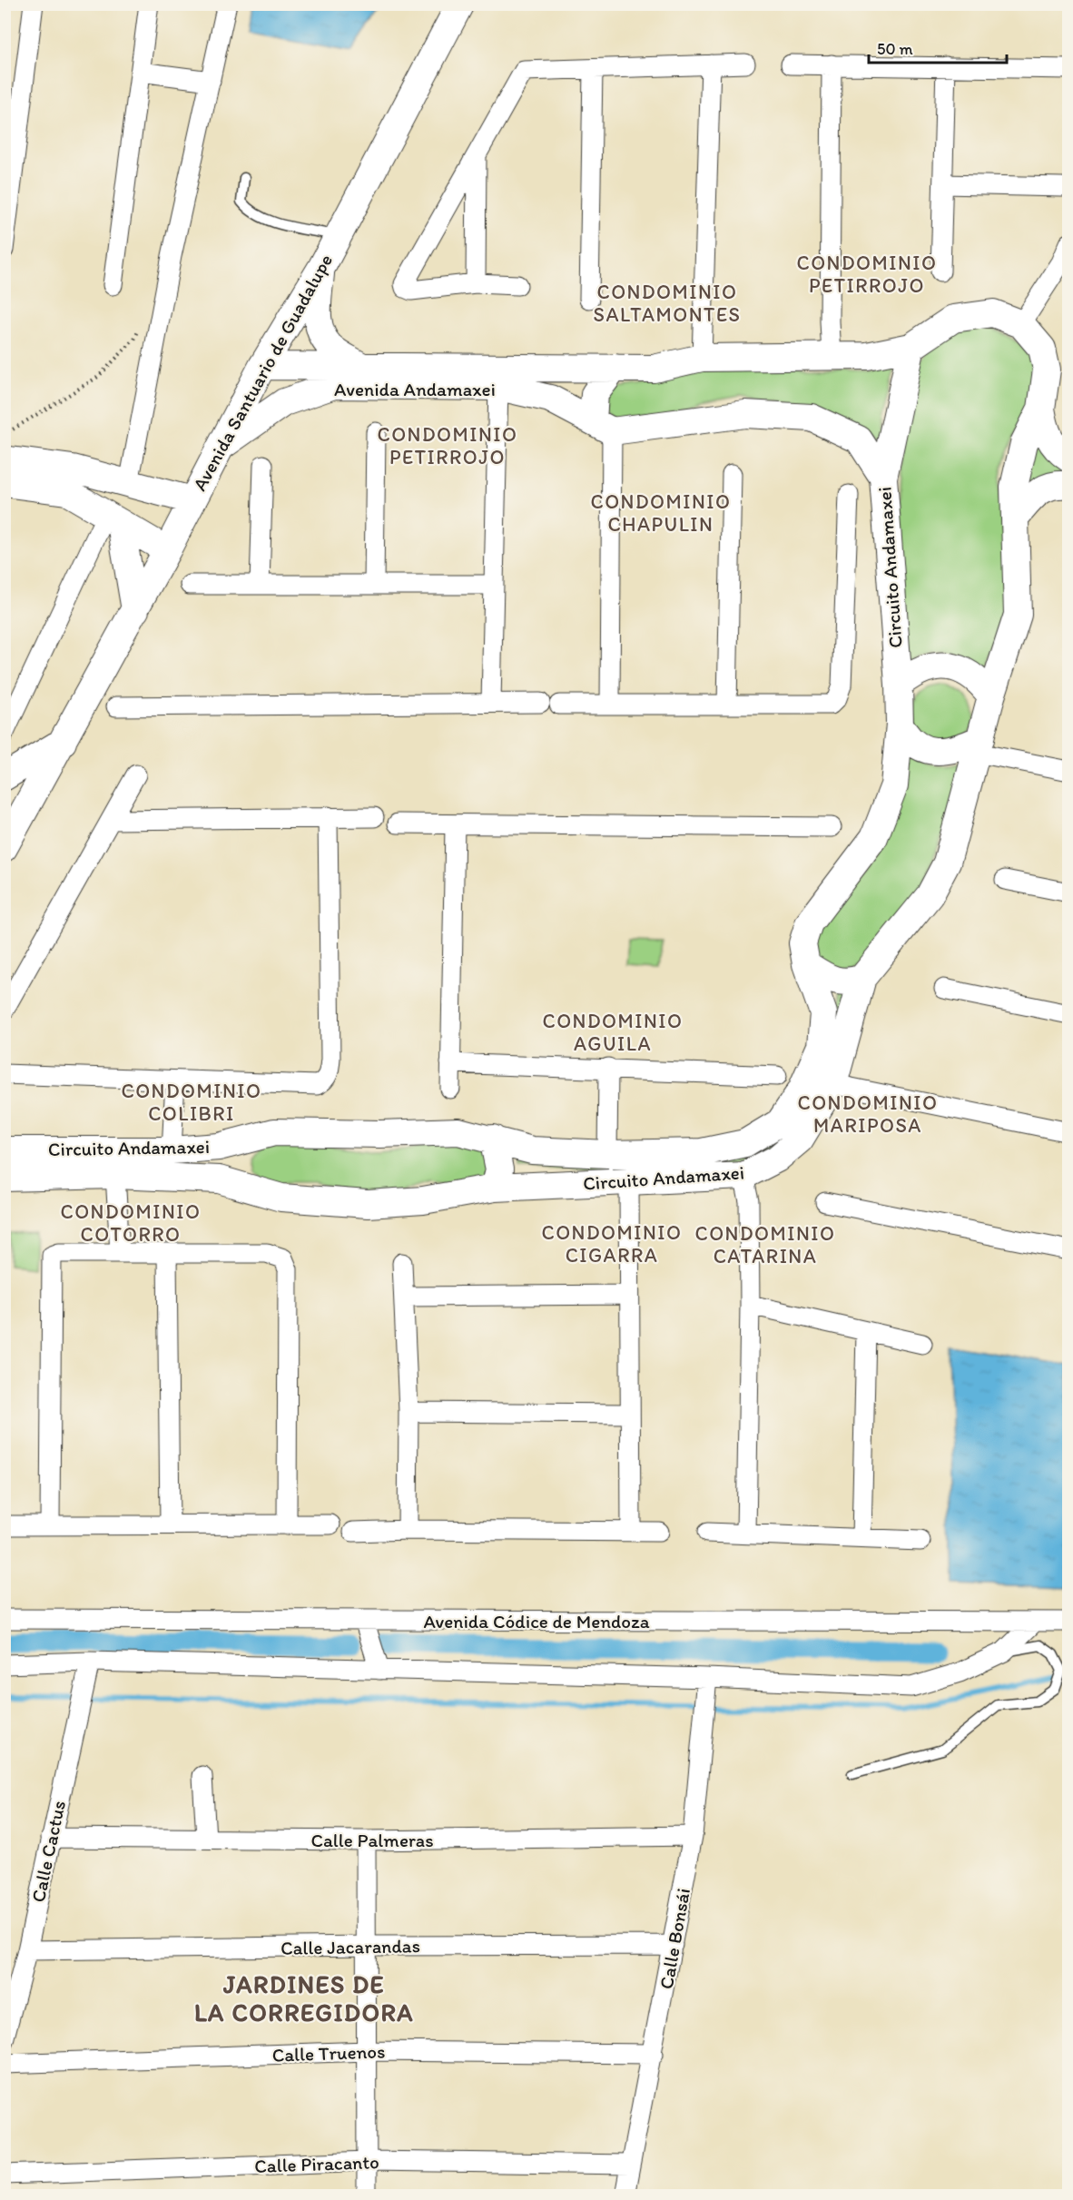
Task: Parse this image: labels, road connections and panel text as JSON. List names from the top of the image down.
{
  "streets": {
    "street": [
      "Avenida Santuario de Guadalupe",
      "Avenida Andamaxei",
      "Circuito Andamaxei",
      "Avenida Códice de Mendoza",
      "Calle Palmeras",
      "Calle Cactus",
      "Calle Bonsái",
      "Calle Jacarandas",
      "Calle Truenos",
      "Calle Piracanto"
    ]
  },
  "crossings": [
    ["Avenida Santuario de Guadalupe", "Avenida Andamaxei"],
    ["Avenida Andamaxei", "Circuito Andamaxei"],
    ["Calle Palmeras", "Calle Cactus"],
    ["Calle Palmeras", "Calle Bonsái"],
    ["Calle Cactus", "Calle Jacarandas"],
    ["Calle Bonsái", "Calle Jacarandas"],
    ["Calle Bonsái", "Calle Truenos"],
    ["Calle Bonsái", "Calle Piracanto"]
  ],
  "districts": [
    "CONDOMINIO PETIRROJO",
    "CONDOMINIO SALTAMONTES",
    "CONDOMINIO PETIRROJO",
    "CONDOMINIO CHAPULIN",
    "CONDOMINIO AGUILA",
    "CONDOMINIO COLIBRI",
    "CONDOMINIO MARIPOSA",
    "CONDOMINIO COTORRO",
    "CONDOMINIO CIGARRA",
    "CONDOMINIO CATARINA",
    "JARDINES DE LA CORREGIDORA"
  ],
  "scale_bar": "50 m"
}
